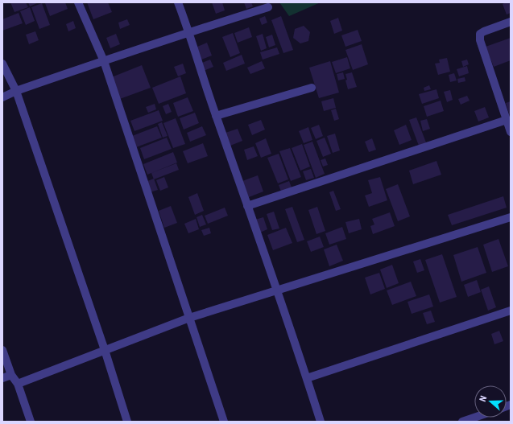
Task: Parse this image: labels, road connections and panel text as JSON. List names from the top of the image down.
{
  "north": "left"
}
